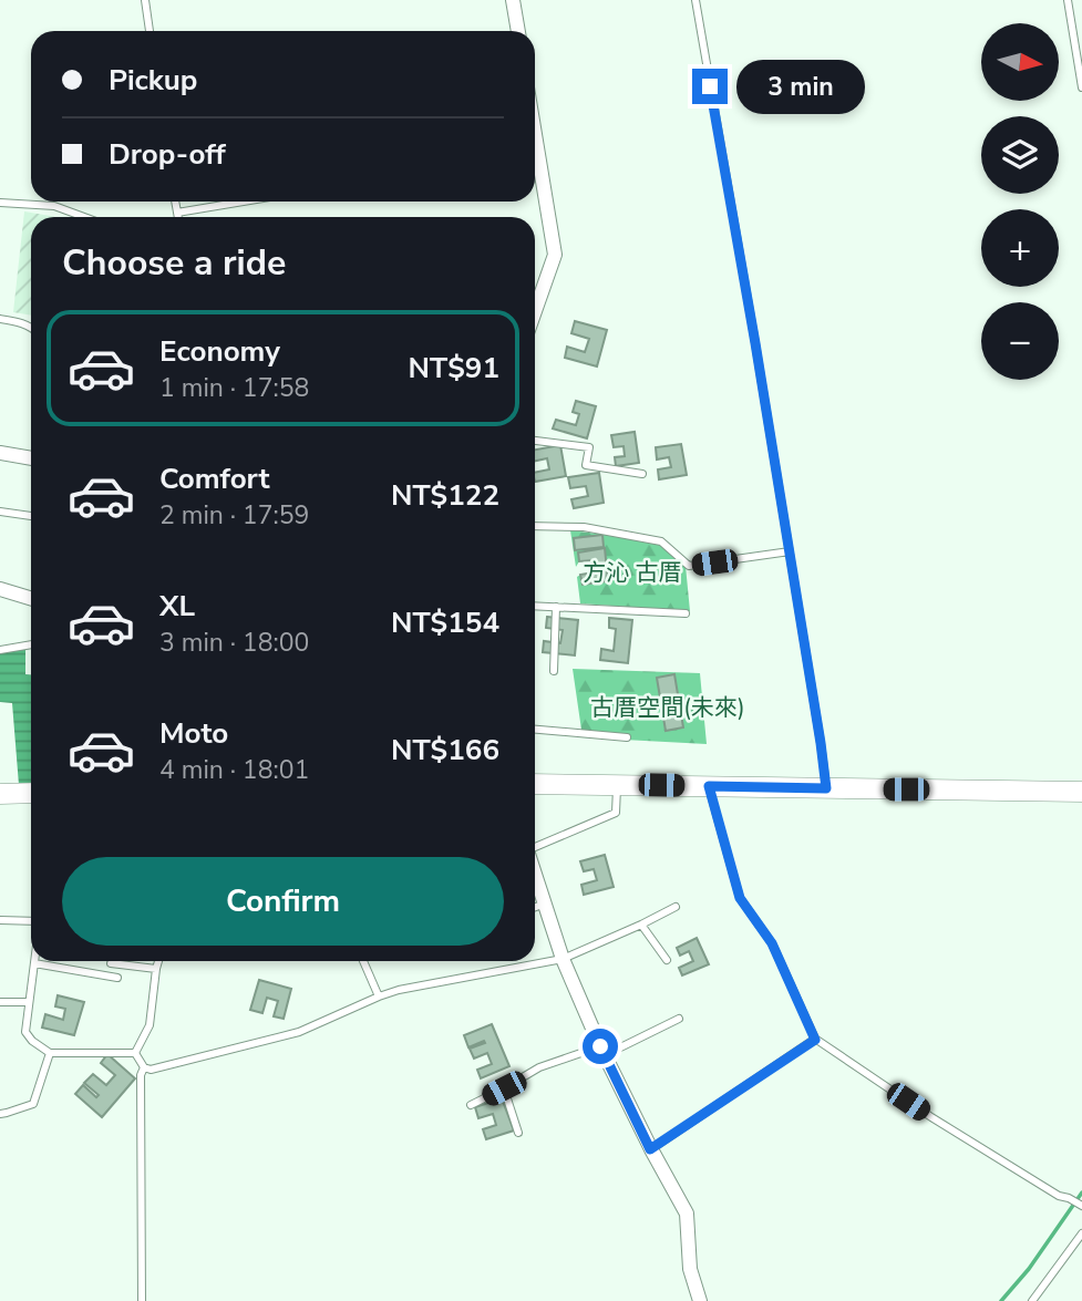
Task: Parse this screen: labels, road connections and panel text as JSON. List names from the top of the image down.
{
  "parks": ["方沁 古厝", "古厝空間(未來)"],
  "north": "right",
  "page": {
    "map_buttons": ["+", "−"],
    "banner": ["Pickup", "Drop-off"],
    "bubble": "3 min",
    "heading": "Choose a ride",
    "list": [
      {
        "name": "Economy",
        "note": "1 min · 17:58",
        "value": "NT$91"
      },
      {
        "name": "Comfort",
        "note": "2 min · 17:59",
        "value": "NT$122"
      },
      {
        "name": "XL",
        "note": "3 min · 18:00",
        "value": "NT$154"
      },
      {
        "name": "Moto",
        "note": "4 min · 18:01",
        "value": "NT$166"
      }
    ],
    "buttons": "Confirm"
  }
}
